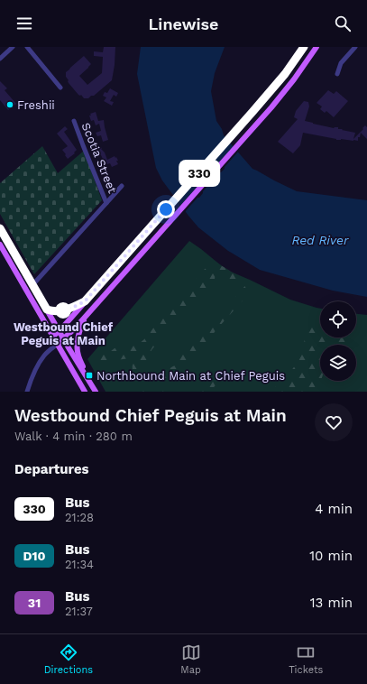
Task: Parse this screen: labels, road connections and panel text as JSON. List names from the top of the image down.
{
  "streets": {
    "street": ["Scotia Street"]
  },
  "water": ["Red River"],
  "places": {
    "other": ["Freshii", "Westbound Chief Peguis at Main"],
    "transit": ["Northbound Main at Chief Peguis"]
  },
  "lines": ["bus line 330"],
  "page": {
    "header": "Linewise",
    "on_map": "330",
    "heading": [
      ["Westbound Chief Peguis at Main", "Walk · 4 min · 280 m"],
      "Departures"
    ],
    "list": [
      {
        "mark": "330",
        "name": "Bus",
        "note": "21:28",
        "value": "4 min"
      },
      {
        "mark": "D10",
        "name": "Bus",
        "note": "21:34",
        "value": "10 min"
      },
      {
        "mark": "31",
        "name": "Bus",
        "note": "21:37",
        "value": "13 min"
      }
    ],
    "tabs": ["Directions", "Map", "Tickets"]
  }
}
